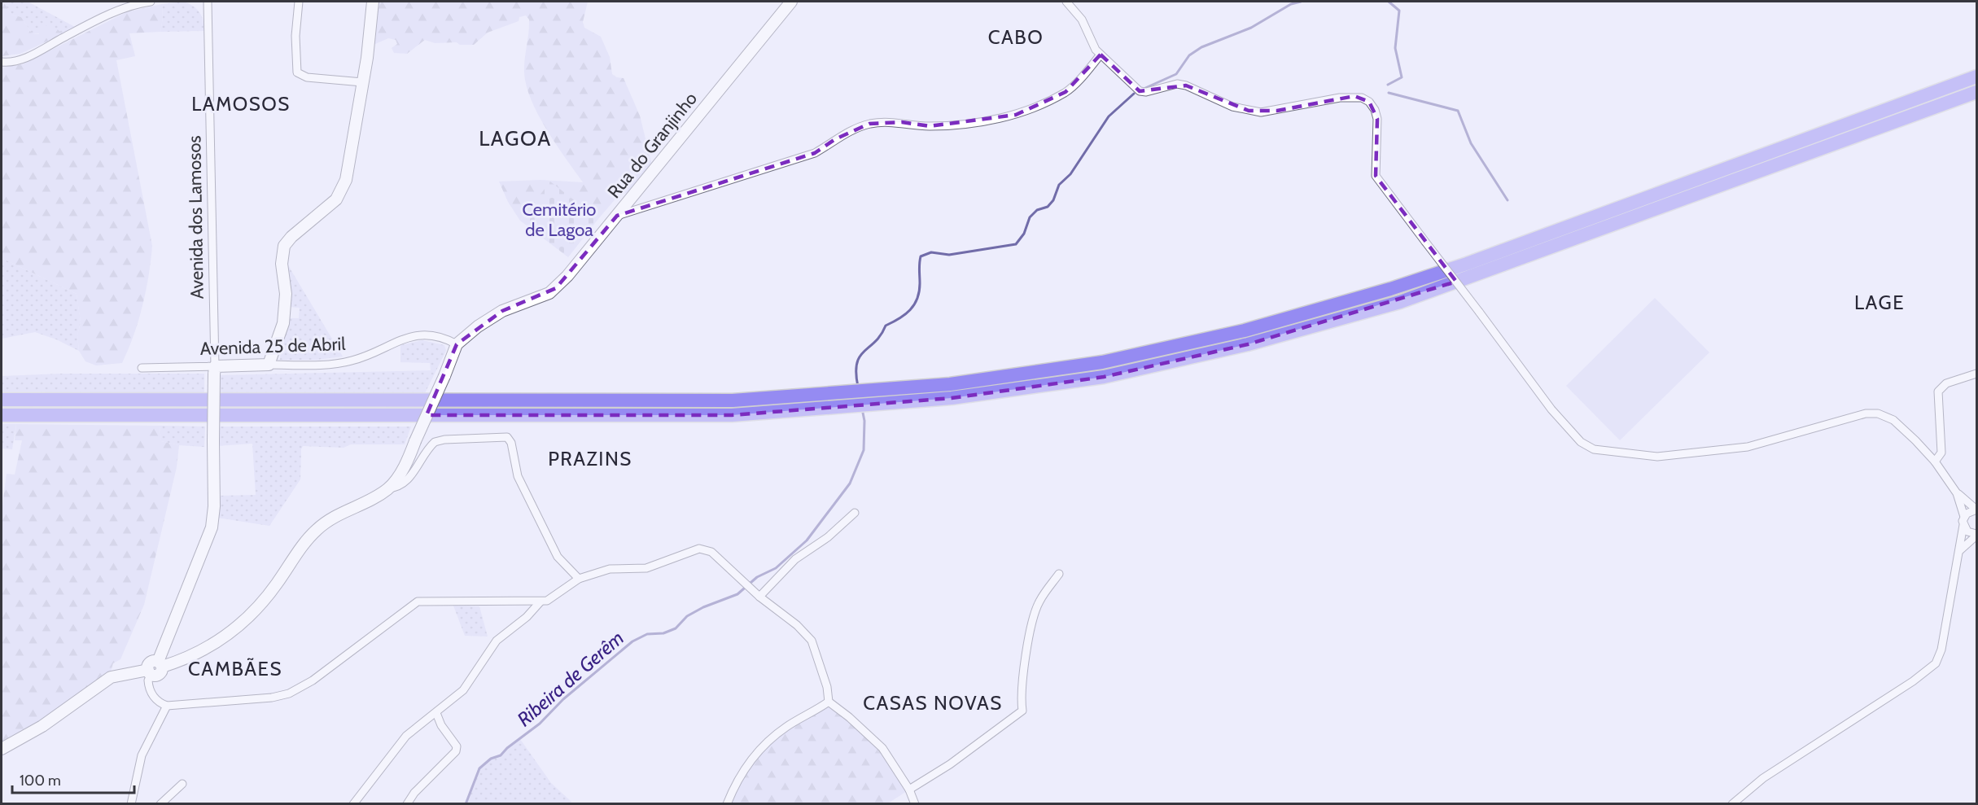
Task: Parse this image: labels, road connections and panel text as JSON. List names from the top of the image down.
{
  "streets": {
    "street": ["Rua do Granjinho", "Avenida dos Lamosos", "Avenida 25 de Abril"]
  },
  "crossings": [
    ["Rua do Granjinho", "Avenida 25 de Abril"],
    ["Avenida dos Lamosos", "Avenida 25 de Abril"]
  ],
  "districts": [
    "CABO",
    "LAMOSOS",
    "LAGOA",
    "LAGE",
    "PRAZINS",
    "CAMBÃES",
    "CASAS NOVAS"
  ],
  "water": ["Ribeira de Gerêm"],
  "parks": ["Cemitério de Lagoa"],
  "scale_bar": "100 m"
}
